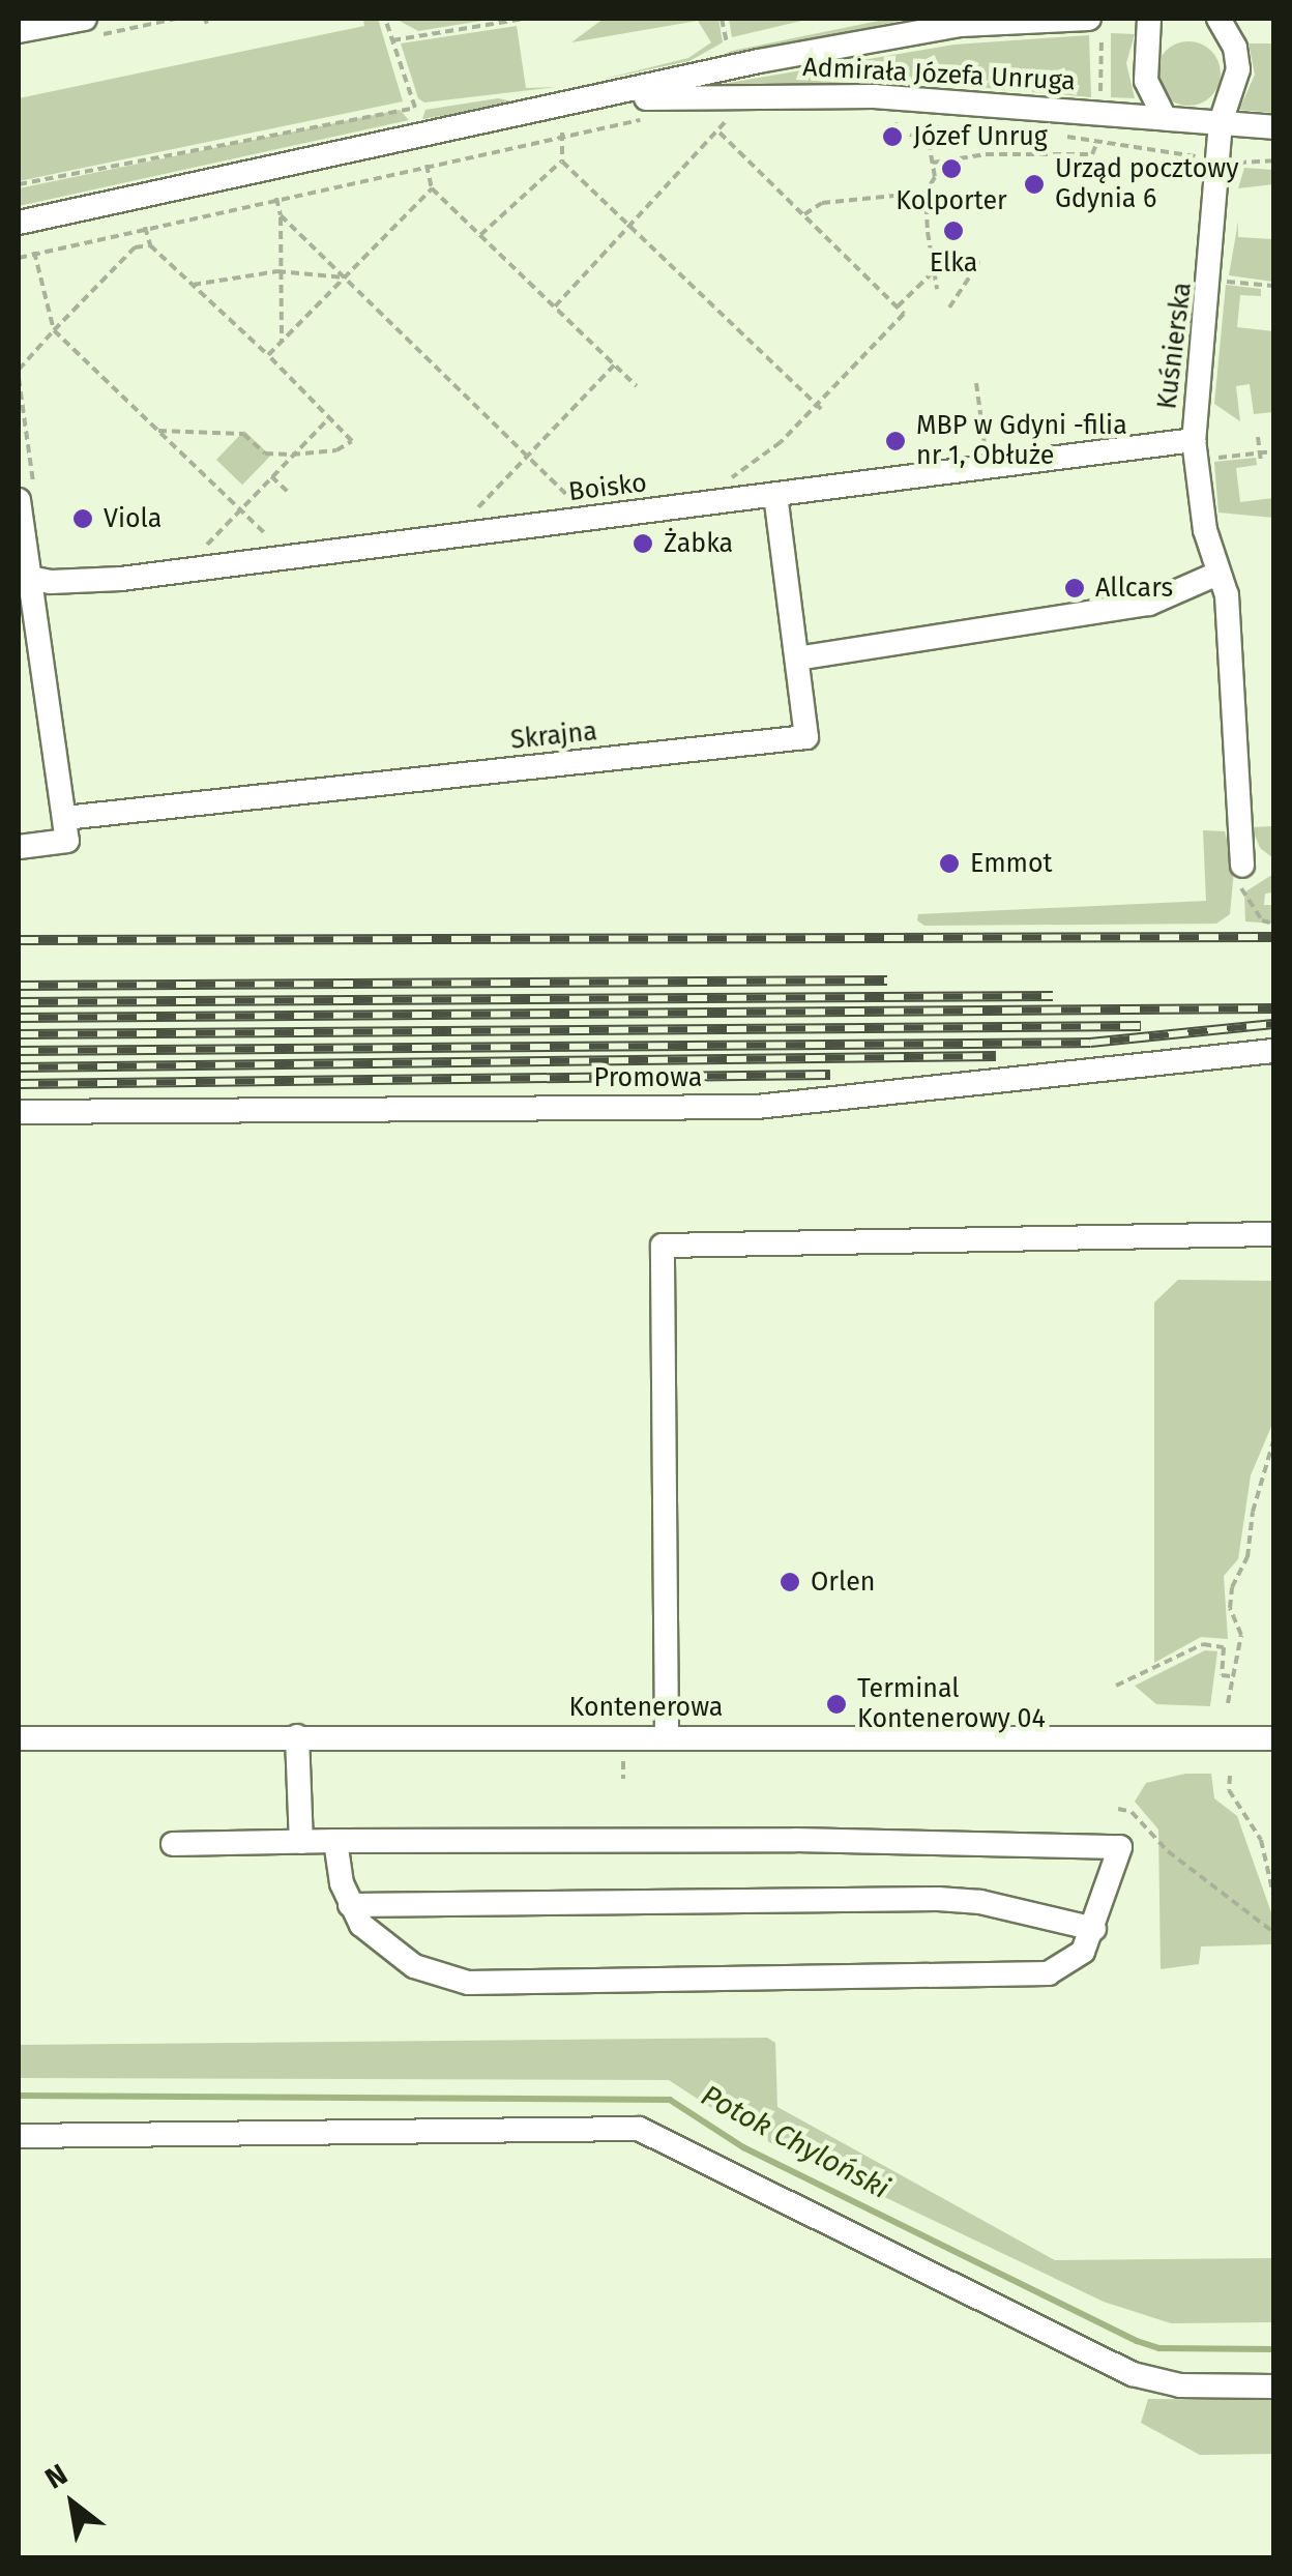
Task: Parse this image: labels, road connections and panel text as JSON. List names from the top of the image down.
{
  "streets": {
    "street": [
      "Admirała Józefa Unruga",
      "Kuśnierska",
      "Boisko",
      "Skrajna",
      "Promowa",
      "Kontenerowa"
    ]
  },
  "crossings": [
    ["Admirała Józefa Unruga", "Kuśnierska"],
    ["Kuśnierska", "Boisko"],
    ["Boisko", "Skrajna"]
  ],
  "water": ["Potok Chyloński"],
  "places": [
    "Józef Unrug",
    "Kolporter",
    "Urząd pocztowy Gdynia 6",
    "Elka",
    "MBP w Gdyni -filia nr 1, Obłuże",
    "Viola",
    "Żabka",
    "Allcars",
    "Emmot",
    "Orlen",
    "Terminal Kontenerowy 04"
  ],
  "north": "top left"
}
